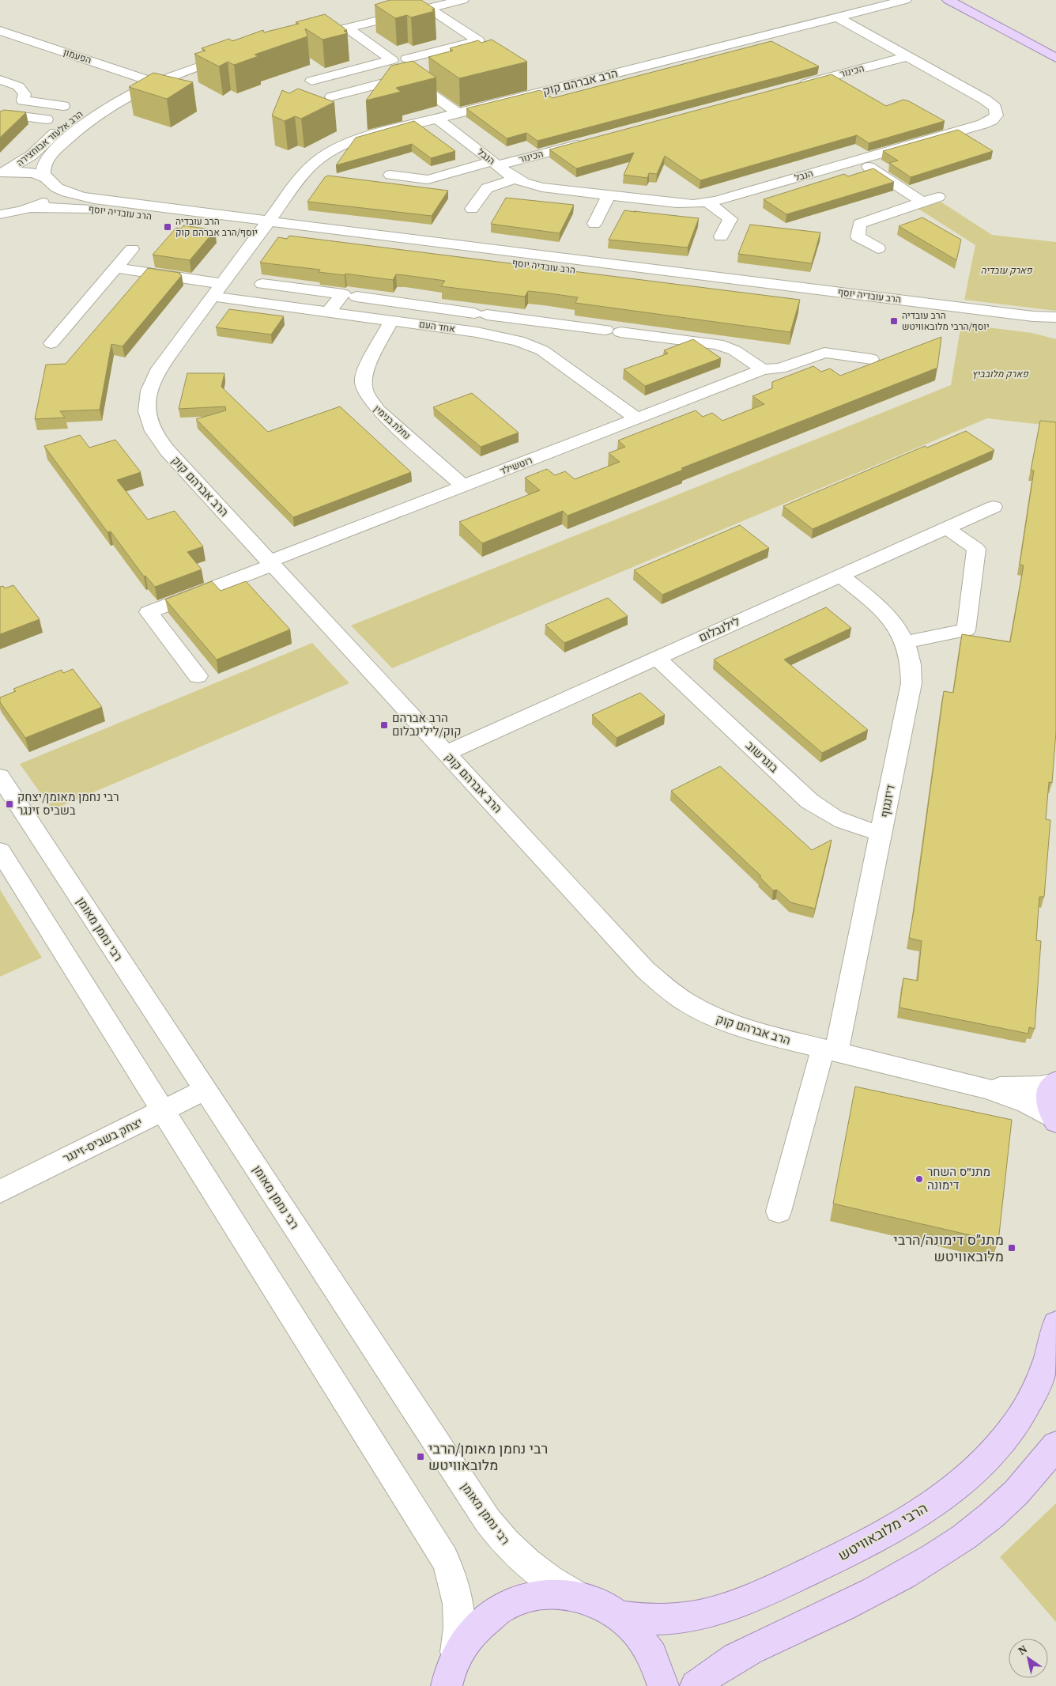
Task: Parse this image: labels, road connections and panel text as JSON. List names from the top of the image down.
{
  "streets": {
    "main road": ["הרבי מלובאוויטש"],
    "street": [
      "הפעמון",
      "הכינור",
      "הרב אברהם קוק",
      "הרב אלעזר אבוחצירה",
      "הנבל",
      "הרב עובדיה יוסף",
      "אחד העם",
      "נחלת בנימין",
      "רוטשילד",
      "לילנבלום",
      "בוגרשוב",
      "דיזנגוף",
      "רבי נחמן מאומן",
      "יצחק בשביס-זינגר"
    ]
  },
  "crossings": [
    ["הפעמון", "הרב אלעזר אבוחצירה"],
    ["הכינור", "הנבל"],
    ["הרב אברהם קוק", "הנבל"],
    ["הרב אברהם קוק", "הרב עובדיה יוסף"],
    ["הרב אברהם קוק", "אחד העם"],
    ["הרב אברהם קוק", "רוטשילד"],
    ["הרב אברהם קוק", "לילנבלום"],
    ["הרב אברהם קוק", "דיזנגוף"],
    ["הרב אלעזר אבוחצירה", "הרב עובדיה יוסף"],
    ["אחד העם", "נחלת בנימין"],
    ["אחד העם", "רוטשילד"],
    ["נחלת בנימין", "רוטשילד"],
    ["לילנבלום", "בוגרשוב"],
    ["לילנבלום", "דיזנגוף"],
    ["בוגרשוב", "דיזנגוף"],
    ["רבי נחמן מאומן", "יצחק בשביס-זינגר"]
  ],
  "parks": ["פארק עובדיה", "פארק מלובביץ"],
  "places": {
    "transit": [
      "הרב עובדיה יוסף/הרב אברהם קוק",
      "הרב עובדיה יוסף/הרבי מלובאוויטש",
      "הרב אברהם קוק/לילינבלום",
      "רבי נחמן מאומן/יצחק בשביס זינגר",
      "מתנ״ס דימונה/הרבי מלובאוויטש",
      "רבי נחמן מאומן/הרבי מלובאוויטש"
    ],
    "other": ["מתנ\"ס השחר דימונה"]
  },
  "north": "top left"
}
